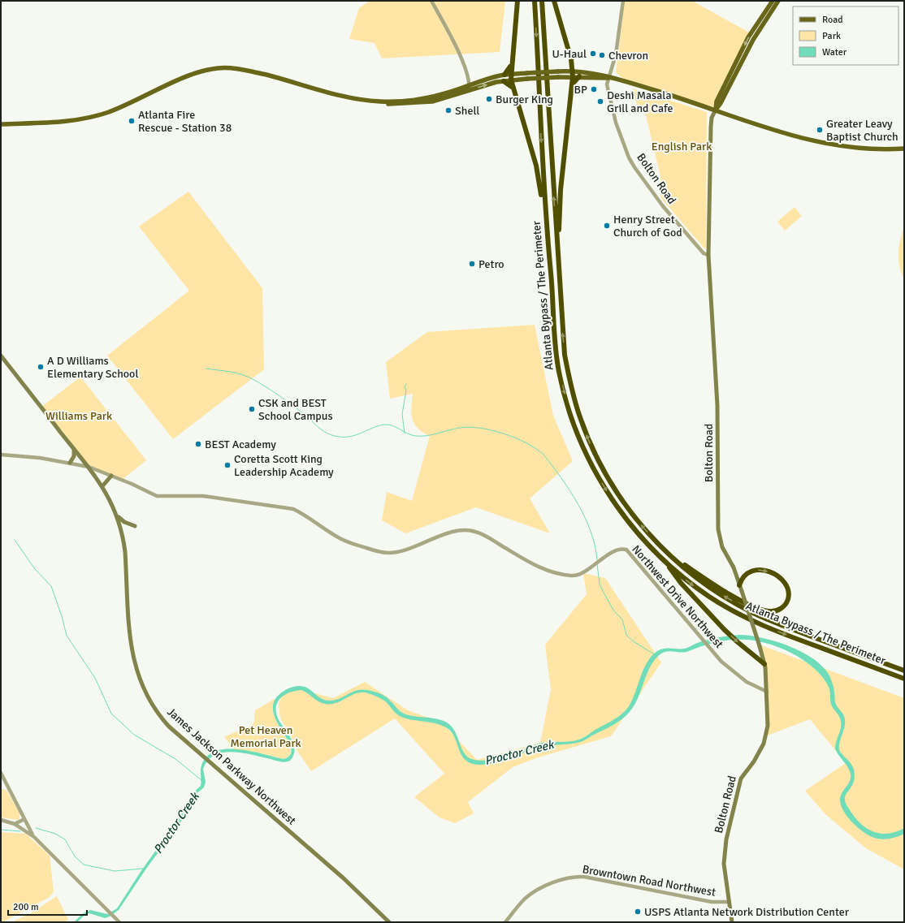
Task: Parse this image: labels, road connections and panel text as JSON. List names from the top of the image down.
{
  "streets": {
    "highway": ["Atlanta Bypass / The Perimeter"],
    "main road": ["Bolton Road", "James Jackson Parkway Northwest"],
    "street": ["Northwest Drive Northwest", "Browntown Road Northwest"]
  },
  "crossings": [
    ["Bolton Road", "Northwest Drive Northwest"],
    ["Bolton Road", "Browntown Road Northwest"],
    ["Northwest Drive Northwest", "James Jackson Parkway Northwest"]
  ],
  "water": ["Proctor Creek"],
  "parks": ["English Park", "Williams Park", "Pet Heaven Memorial Park"],
  "places": [
    "U-Haul",
    "Chevron",
    "BP",
    "Burger King",
    "Deshi Masala Grill and Cafe",
    "Shell",
    "Atlanta Fire Rescue - Station 38",
    "Greater Leavy Baptist Church",
    "Henry Street Church of God",
    "Petro",
    "A D Williams Elementary School",
    "CSK and BEST School Campus",
    "BEST Academy",
    "Coretta Scott King Leadership Academy",
    "USPS Atlanta Network Distribution Center"
  ],
  "legend": ["Road", "Park", "Water"],
  "scale_bar": "200 m"
}
